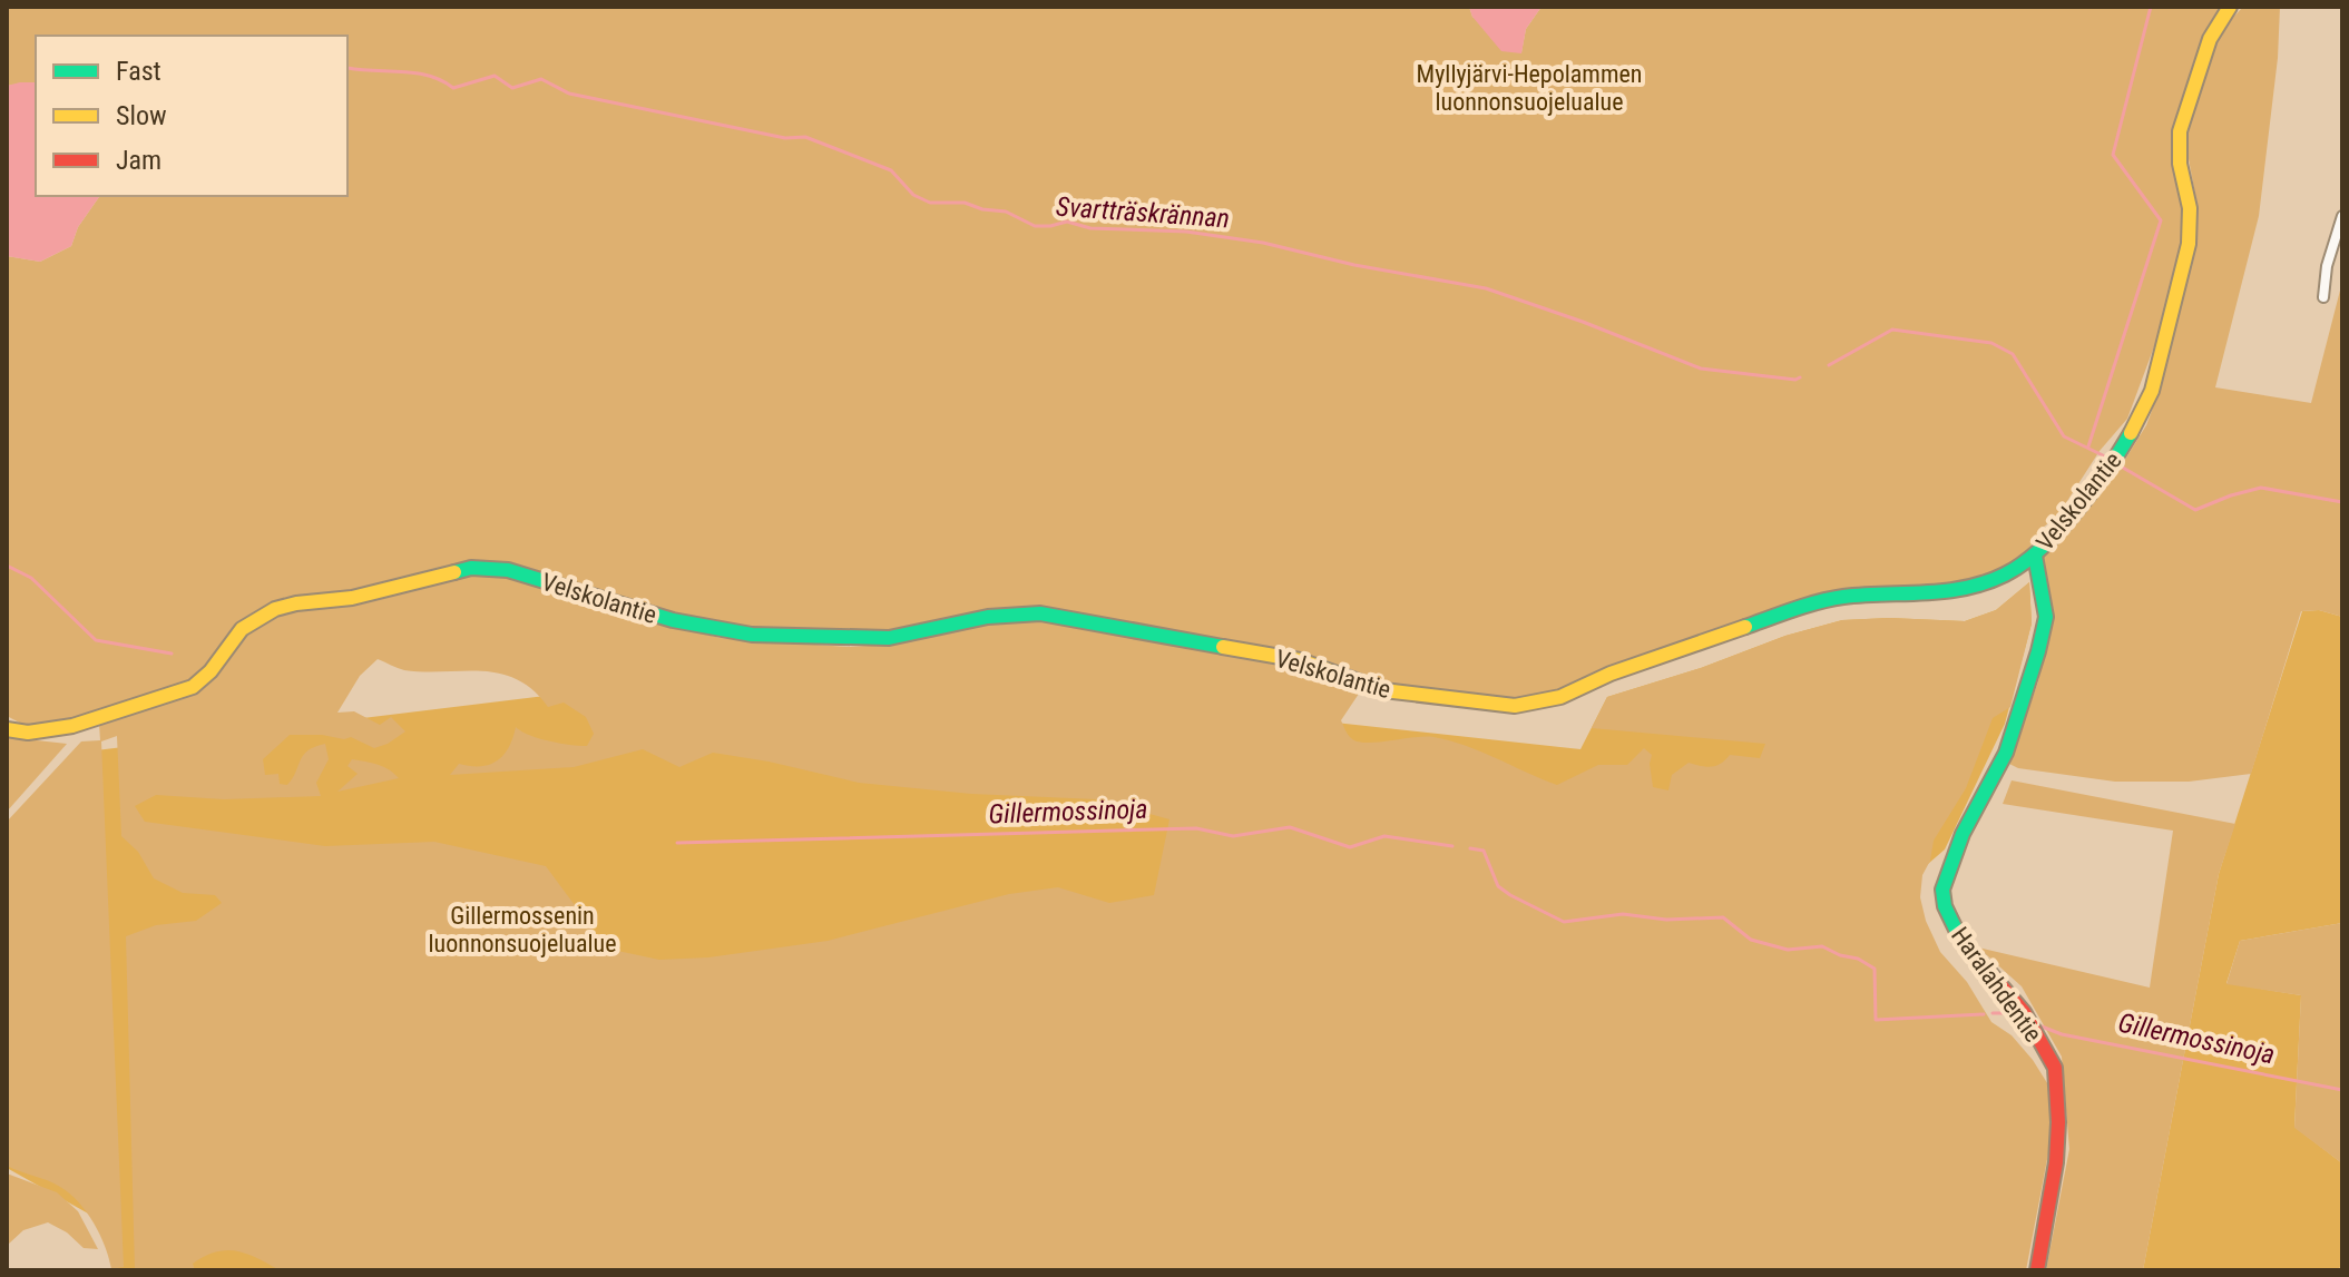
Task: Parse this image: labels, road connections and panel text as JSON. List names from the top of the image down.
{
  "streets": {
    "street": ["Velskolantie", "Haralahdentie"]
  },
  "crossings": [
    ["Velskolantie", "Haralahdentie"]
  ],
  "water": ["Svartträskrännan", "Gillermossinoja"],
  "parks": ["Myllyjärvi-Hepolammen luonnonsuojelualue", "Gillermossenin luonnonsuojelualue"],
  "legend": ["Fast", "Slow", "Jam"]
}
